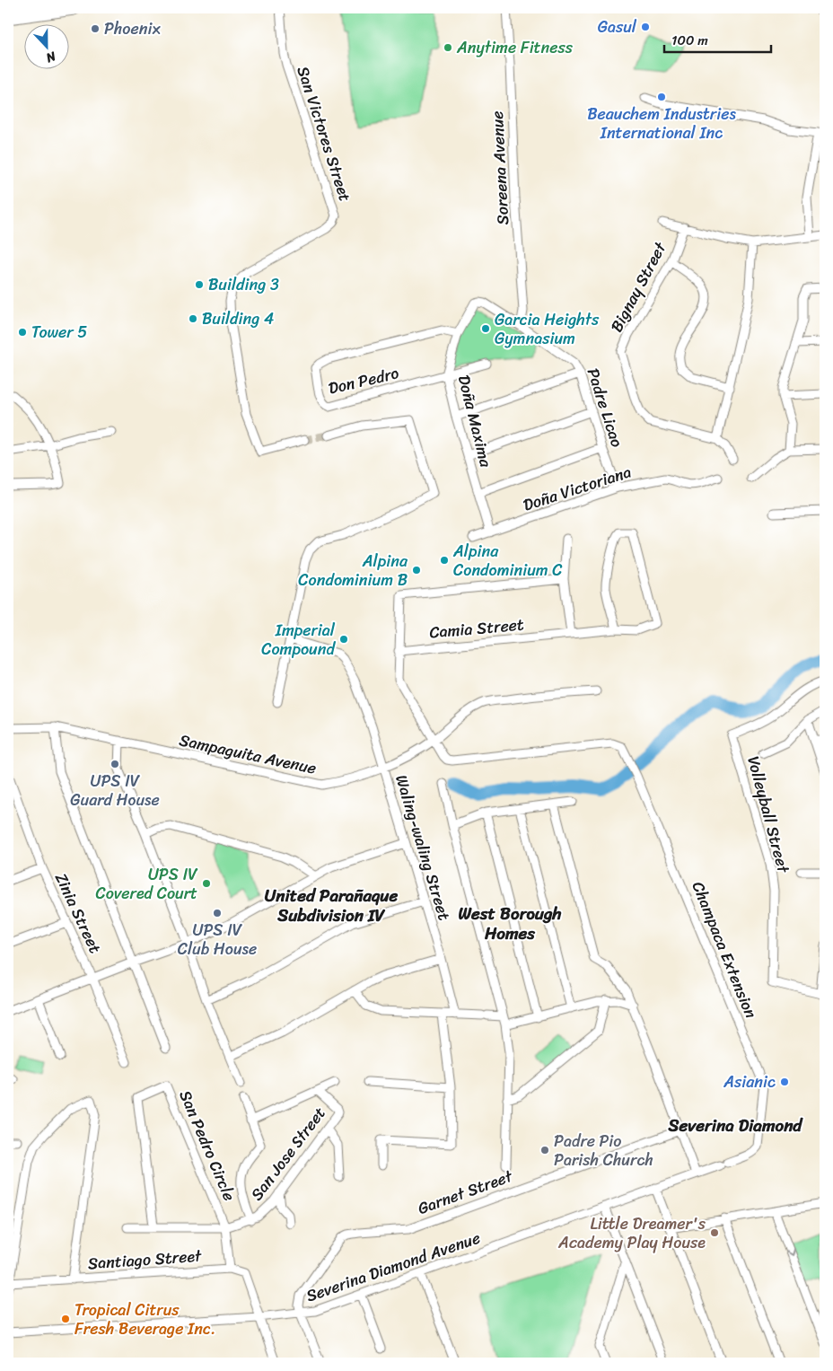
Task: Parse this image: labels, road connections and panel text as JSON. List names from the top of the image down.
{
  "streets": {
    "street": [
      "San Victores Street",
      "Soreena Avenue",
      "Bignay Street",
      "Don Pedro",
      "Padre Licao",
      "Doña Maxima",
      "Doña Victoriana",
      "Camia Street",
      "Sampaguita Avenue",
      "Volleyball Street",
      "Waling-waling Street",
      "Zinia Street",
      "Champaca Extension",
      "San Pedro Circle",
      "San Jose Street",
      "Garnet Street",
      "Santiago Street",
      "Severina Diamond Avenue"
    ]
  },
  "crossings": [
    ["Soreena Avenue", "Padre Licao"],
    ["Don Pedro", "Doña Maxima"],
    ["Padre Licao", "Doña Maxima"],
    ["Padre Licao", "Doña Victoriana"],
    ["Doña Maxima", "Doña Victoriana"],
    ["Sampaguita Avenue", "Waling-waling Street"],
    ["Sampaguita Avenue", "Champaca Extension"],
    ["Champaca Extension", "Severina Diamond Avenue"],
    ["San Pedro Circle", "San Jose Street"],
    ["San Pedro Circle", "Santiago Street"],
    ["Garnet Street", "Severina Diamond Avenue"]
  ],
  "districts": ["United Parañaque Subdivision IV", "West Borough Homes", "Severina Diamond"],
  "places": [
    "Gasul",
    "Phoenix",
    "Anytime Fitness",
    "Beauchem Industries International Inc",
    "Building 3",
    "Building 4",
    "Garcia Heights Gymnasium",
    "Tower 5",
    "Alpina Condominium C",
    "Alpina Condominium B",
    "Imperial Compound",
    "UPS IV Guard House",
    "UPS IV Covered Court",
    "UPS IV Club House",
    "Asianic",
    "Padre Pio Parish Church",
    "Little Dreamer's Academy Play House",
    "Tropical Citrus Fresh Beverage Inc."
  ],
  "scale_bar": "100 m",
  "north": "bottom"
}
